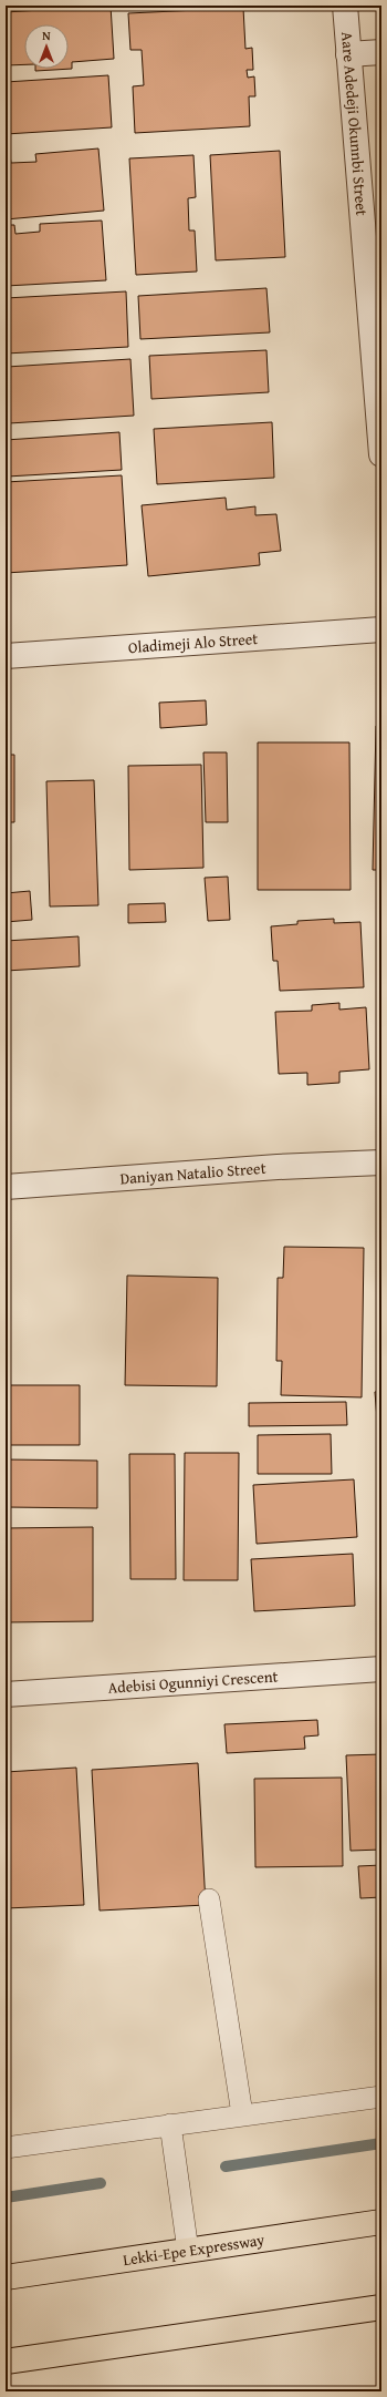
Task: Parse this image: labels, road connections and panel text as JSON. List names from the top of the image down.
{
  "streets": {
    "highway": ["Lekki-Epe Expressway"],
    "street": [
      "Aare Adedeji Okunnbi Street",
      "Oladimeji Alo Street",
      "Daniyan Natalio Street",
      "Adebisi Ogunniyi Crescent"
    ]
  },
  "north": "top"
}
